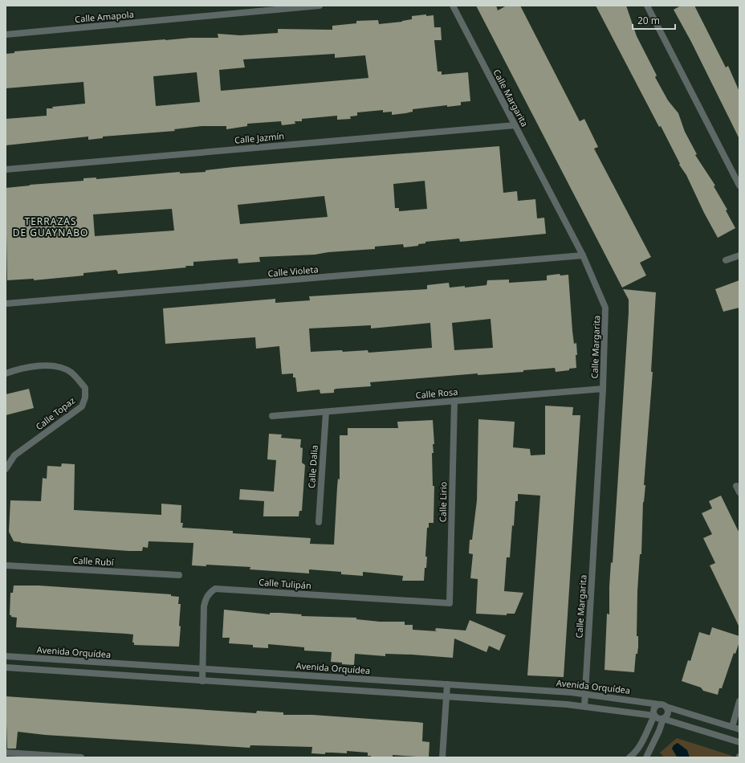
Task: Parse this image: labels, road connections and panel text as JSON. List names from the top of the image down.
{
  "streets": {
    "street": [
      "Calle Amapola",
      "Calle Margarita",
      "Calle Jazmín",
      "Calle Violeta",
      "Calle Rosa",
      "Calle Topaz",
      "Calle Dalia",
      "Calle Lirio",
      "Calle Rubí",
      "Calle Tulipán",
      "Avenida Orquídea"
    ]
  },
  "crossings": [
    ["Calle Margarita", "Calle Jazmín"],
    ["Calle Margarita", "Calle Violeta"],
    ["Calle Margarita", "Calle Rosa"],
    ["Calle Margarita", "Avenida Orquídea"],
    ["Calle Rosa", "Calle Dalia"],
    ["Calle Rosa", "Calle Lirio"],
    ["Calle Lirio", "Calle Tulipán"],
    ["Calle Tulipán", "Avenida Orquídea"]
  ],
  "districts": ["TERRAZAS DE GUAYNABO"],
  "scale_bar": "20 m"
}
